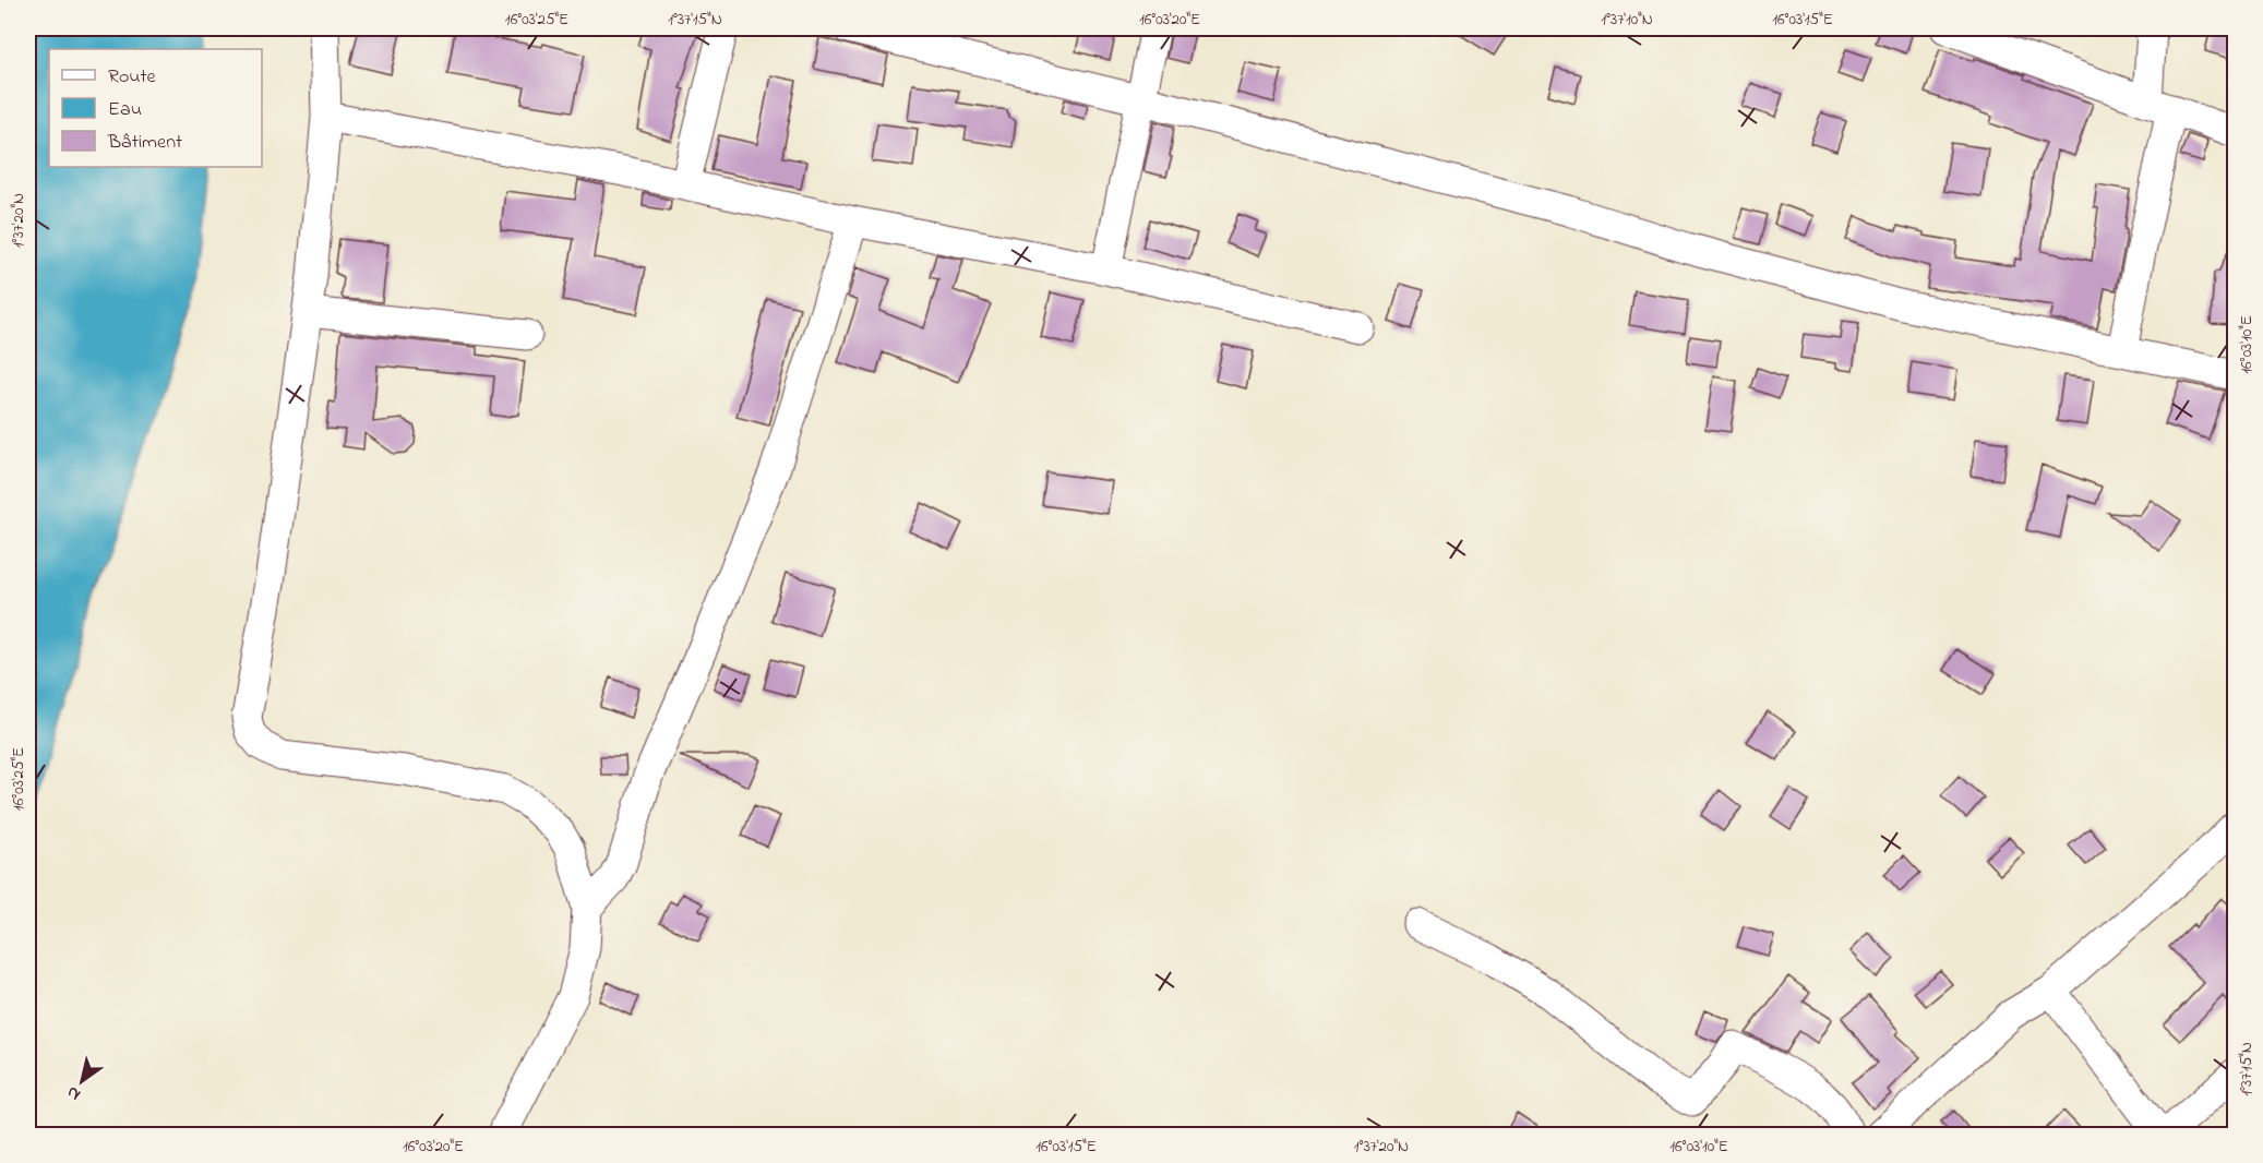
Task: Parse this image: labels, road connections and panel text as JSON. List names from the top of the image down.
{
  "legend": ["Route", "Eau", "Bâtiment"],
  "north": "bottom left",
  "coordinates": [
    "16°03'25\"E",
    "1°37'15\"N",
    "16°03'20\"E",
    "1°37'10\"N",
    "16°03'15\"E",
    "1°37'20\"N",
    "16°03'10\"E"
  ]
}
